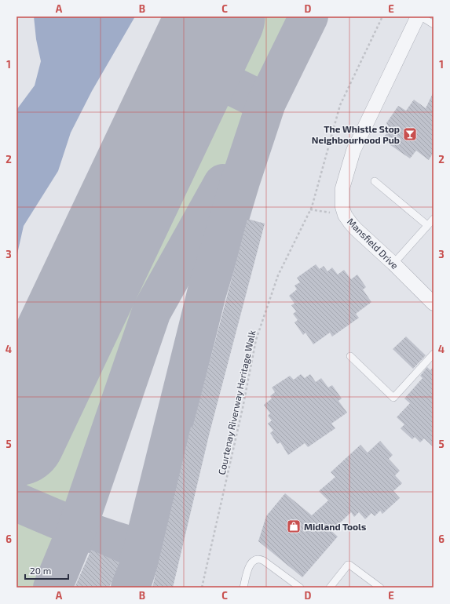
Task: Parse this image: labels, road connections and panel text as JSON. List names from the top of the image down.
{
  "streets": {
    "street": ["Mansfield Drive"],
    "path": ["Courtenay Riverway Heritage Walk"]
  },
  "places": {
    "bar": ["The Whistle Stop Neighbourhood Pub"],
    "shop": ["Midland Tools"]
  },
  "scale_bar": "20 m",
  "grid": {
    "columns": [
      "A",
      "B",
      "C",
      "D",
      "E"
    ],
    "rows": [
      "1",
      "2",
      "3",
      "4",
      "5",
      "6"
    ]
  }
}
